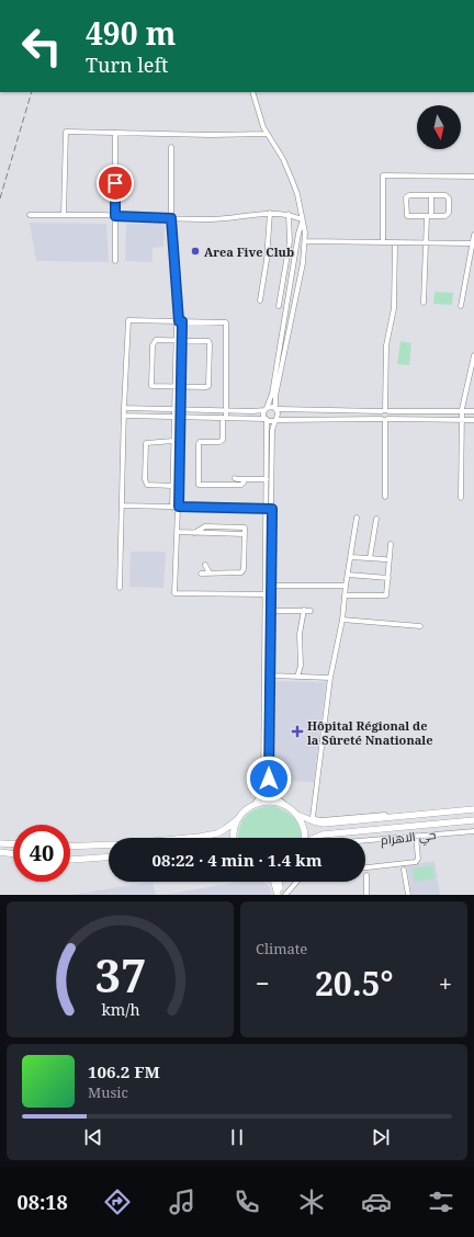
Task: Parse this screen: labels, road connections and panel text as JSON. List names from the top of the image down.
{
  "streets": {
    "street": ["حي الاهرام"]
  },
  "places": {
    "other": ["Area Five Club"],
    "health": ["Hôpital Régional de la Sûreté Nnationale"]
  },
  "north": "bottom",
  "page": {
    "turn": ["490 m", "Turn left"],
    "limit": "40",
    "trip": "08:22 · 4 min · 1.4 km",
    "tile": "Climate",
    "heat": ["−", "20.5°", "+"],
    "song": ["106.2 FM", "Music"],
    "tabs": "08:18",
    "gauge": ["37", "km/h"]
  }
}
